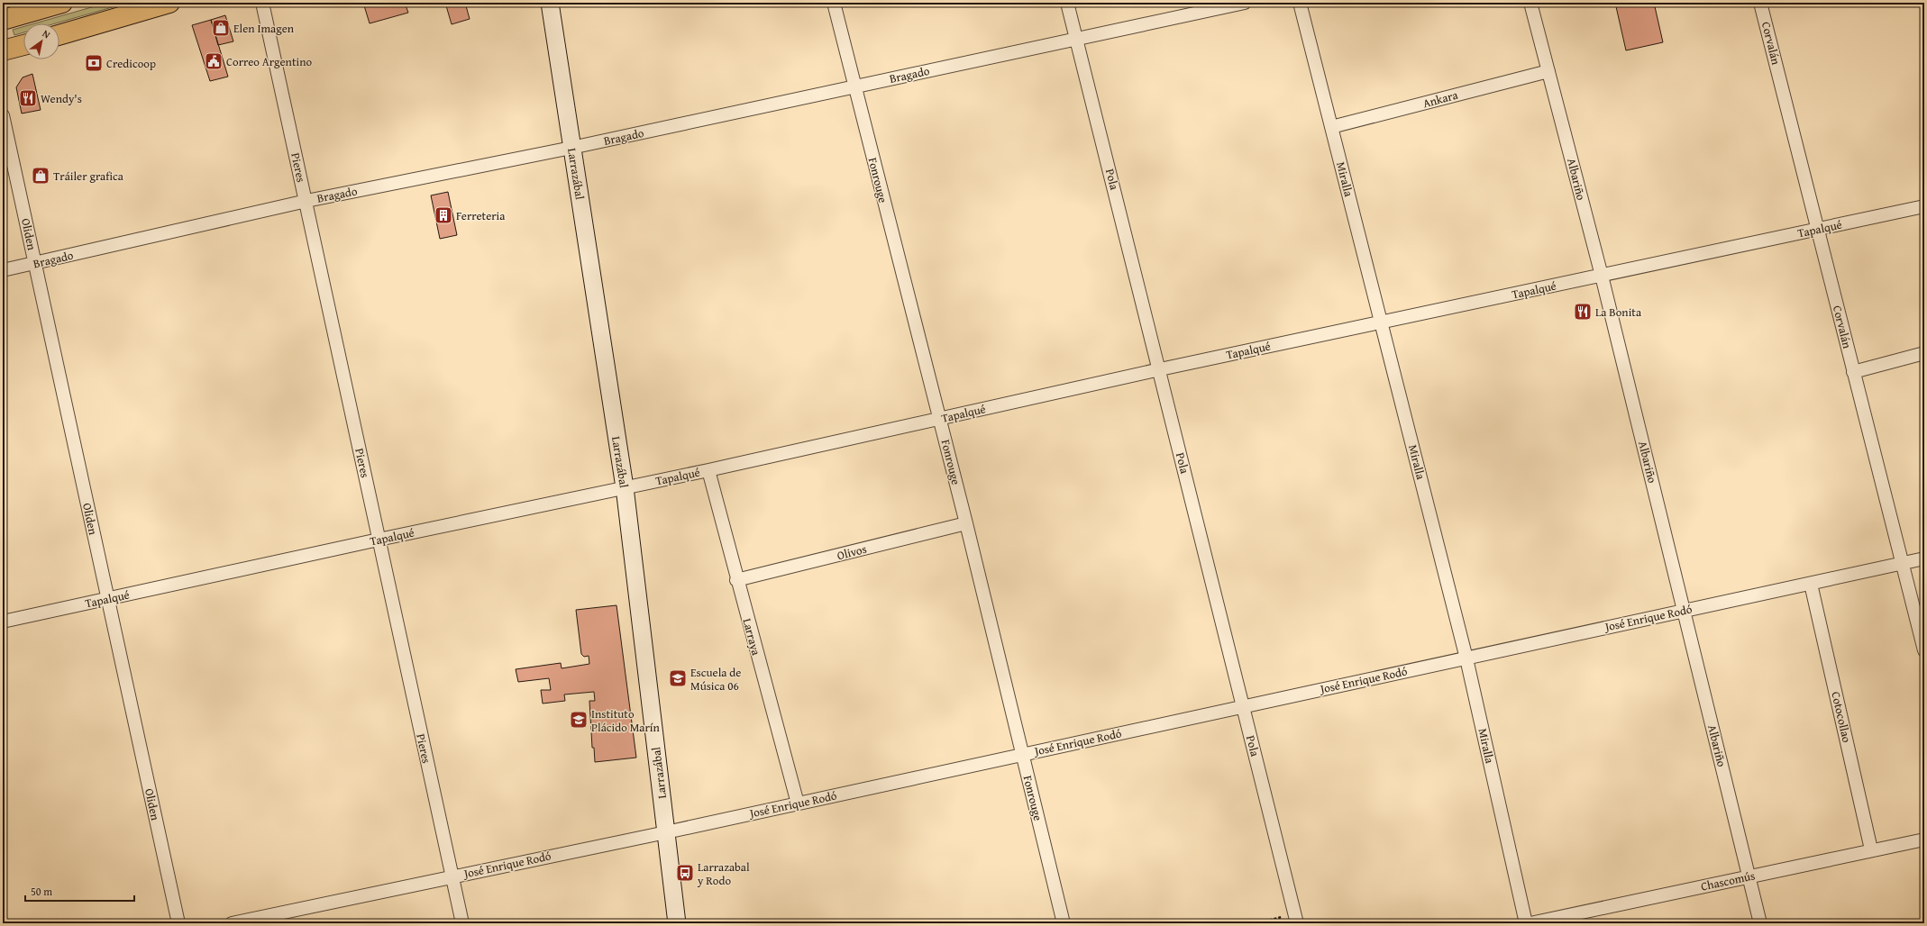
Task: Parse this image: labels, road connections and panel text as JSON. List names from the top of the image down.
{
  "streets": {
    "street": [
      "Corvalán",
      "Bragado",
      "Ankara",
      "Pieres",
      "Larrazábal",
      "Pola",
      "Miralla",
      "Albariño",
      "Fonrouge",
      "Tapalqué",
      "Oliden",
      "Olivos",
      "José Enrique Rodó",
      "Larraya",
      "Cotocollao",
      "Chascomús"
    ]
  },
  "crossings": [
    ["Corvalán", "Tapalqué"],
    ["Corvalán", "José Enrique Rodó"],
    ["Bragado", "Pieres"],
    ["Bragado", "Larrazábal"],
    ["Bragado", "Pola"],
    ["Bragado", "Fonrouge"],
    ["Bragado", "Oliden"],
    ["Ankara", "Miralla"],
    ["Ankara", "Albariño"],
    ["Pieres", "Tapalqué"],
    ["Pieres", "José Enrique Rodó"],
    ["Larrazábal", "Tapalqué"],
    ["Larrazábal", "José Enrique Rodó"],
    ["Pola", "Tapalqué"],
    ["Pola", "José Enrique Rodó"],
    ["Miralla", "Tapalqué"],
    ["Miralla", "José Enrique Rodó"],
    ["Albariño", "Tapalqué"],
    ["Albariño", "José Enrique Rodó"],
    ["Albariño", "Chascomús"],
    ["Fonrouge", "Tapalqué"],
    ["Fonrouge", "Olivos"],
    ["Fonrouge", "José Enrique Rodó"],
    ["Tapalqué", "Oliden"],
    ["Tapalqué", "Larraya"],
    ["Olivos", "Larraya"],
    ["José Enrique Rodó", "Larraya"],
    ["José Enrique Rodó", "Cotocollao"],
    ["Cotocollao", "Chascomús"]
  ],
  "places": {
    "shop": ["Elen Imagen", "Tráiler grafica"],
    "public building": ["Correo Argentino"],
    "bank": ["Credicoop"],
    "restaurant": ["Wendy's", "La Bonita"],
    "building": ["Ferreteria"],
    "school or university": ["Escuela de Música 06", "Instituto Plácido Marín"],
    "bus stop": ["Larrazabal y Rodo"]
  },
  "scale_bar": "50 m",
  "north": "top right"
}
